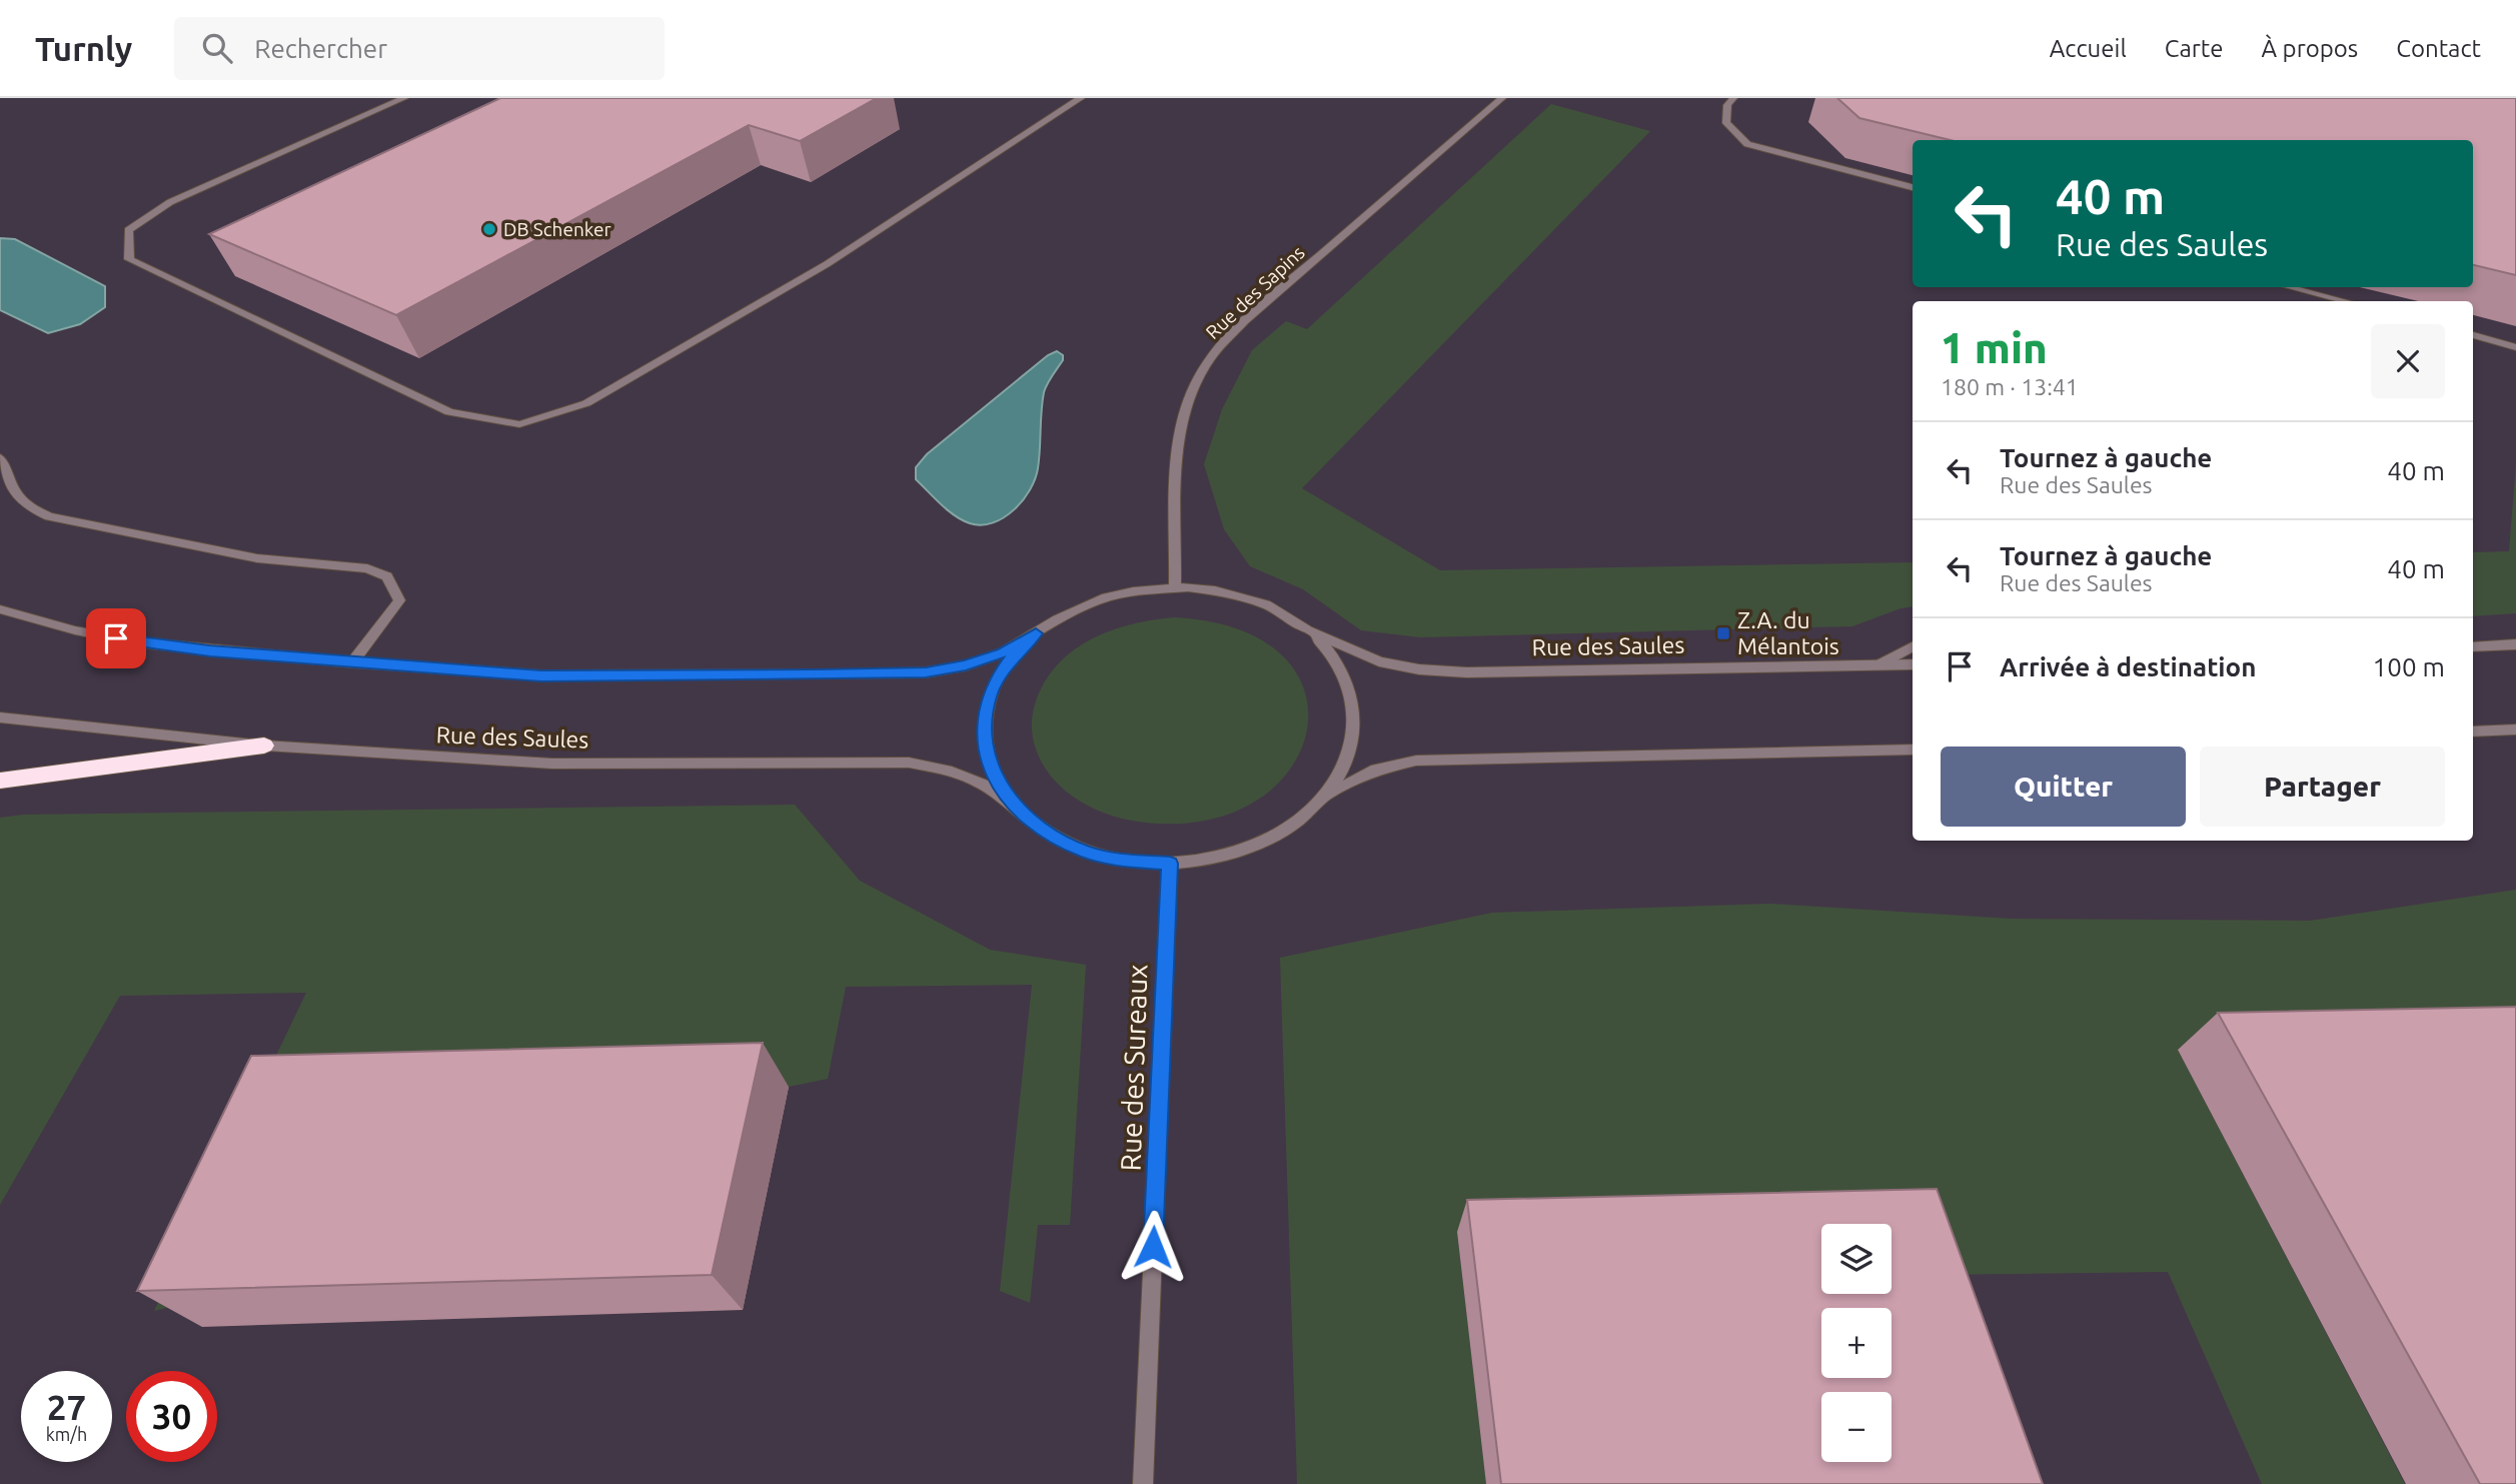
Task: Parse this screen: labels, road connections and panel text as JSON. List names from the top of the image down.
{
  "streets": {
    "street": ["Rue des Sapins", "Rue des Saules", "Rue des Sureaux"]
  },
  "crossings": [
    ["Rue des Sapins", "Rue des Saules"],
    ["Rue des Saules", "Rue des Sureaux"]
  ],
  "places": {
    "other": ["DB Schenker"],
    "transit": ["Z.A. du Mélantois"]
  },
  "page": {
    "header": "Turnly",
    "search": "Rechercher",
    "nav": [
      "Accueil",
      "Carte",
      "À propos",
      "Contact"
    ],
    "turn": ["40 m", "Rue des Saules"],
    "heading": ["1 min", "180 m · 13:41"],
    "list": [
      {
        "name": "Tournez à gauche",
        "note": "Rue des Saules",
        "value": "40 m"
      },
      {
        "name": "Tournez à gauche",
        "note": "Rue des Saules",
        "value": "40 m"
      },
      {
        "name": "Arrivée à destination",
        "value": "100 m"
      }
    ],
    "buttons": ["Quitter", "Partager"],
    "map_buttons": ["+", "−"],
    "speed": "27 km/h",
    "limit": "30"
  }
}
